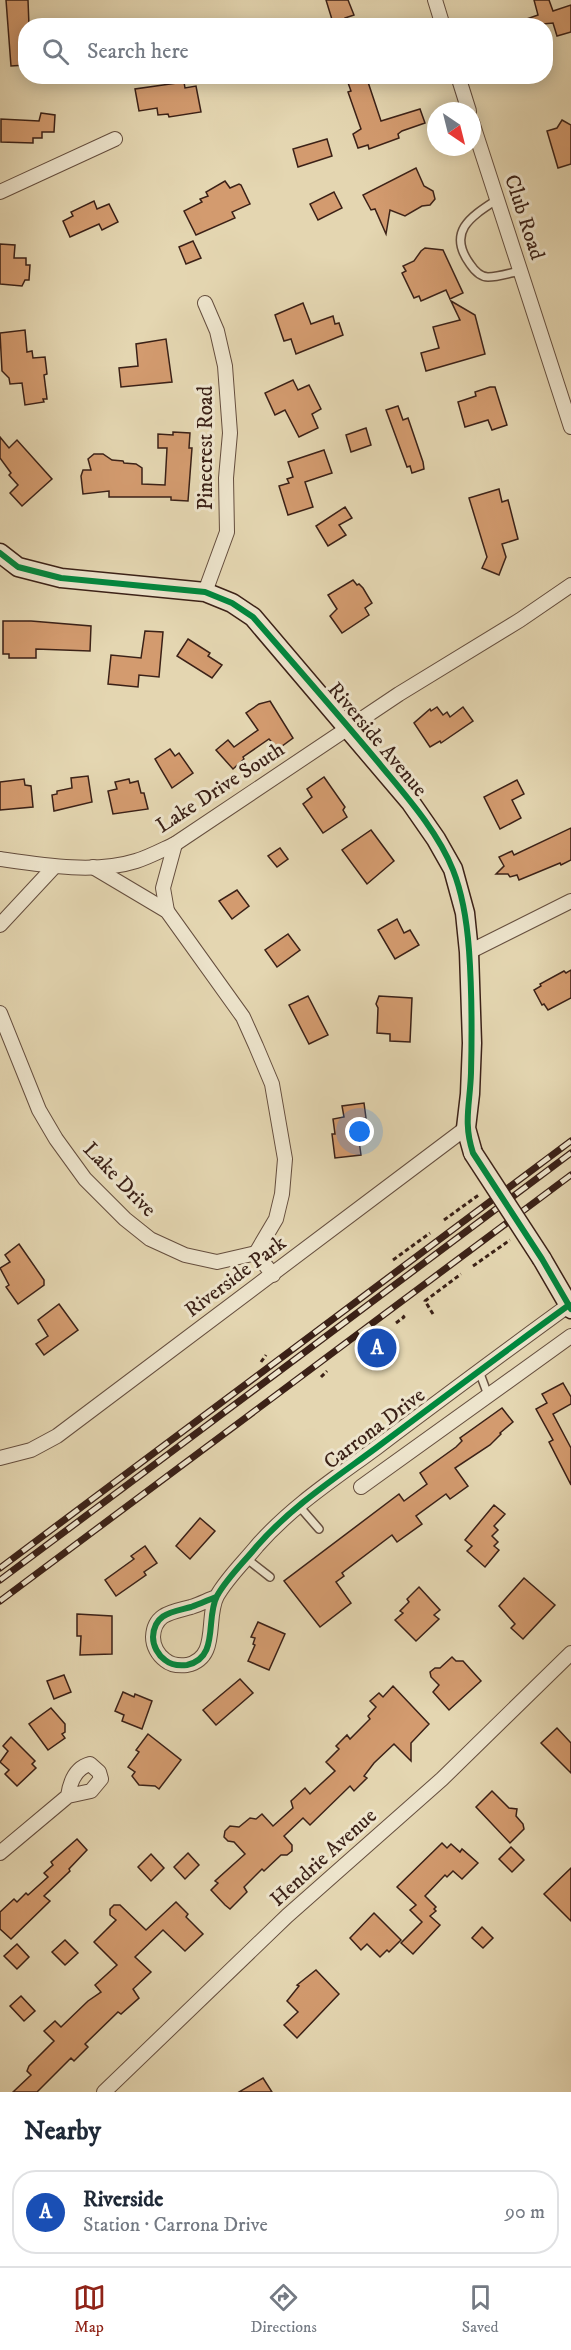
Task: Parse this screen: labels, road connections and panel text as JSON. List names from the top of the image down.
{
  "streets": {
    "street": [
      "Club Road",
      "Pinecrest Road",
      "Riverside Avenue",
      "Lake Drive South",
      "Lake Drive",
      "Riverside Park",
      "Carrona Drive",
      "Hendrie Avenue"
    ]
  },
  "crossings": [
    ["Pinecrest Road", "Riverside Avenue"],
    ["Riverside Avenue", "Lake Drive South"],
    ["Riverside Avenue", "Riverside Park"],
    ["Riverside Avenue", "Carrona Drive"]
  ],
  "north": "bottom right",
  "page": {
    "search": "Search here",
    "pins": "A",
    "heading": "Nearby",
    "list": [
      {
        "mark": "A",
        "name": "Riverside",
        "note": "Station · Carrona Drive",
        "value": "90 m"
      }
    ],
    "nav": ["Map", "Directions", "Saved"]
  }
}
